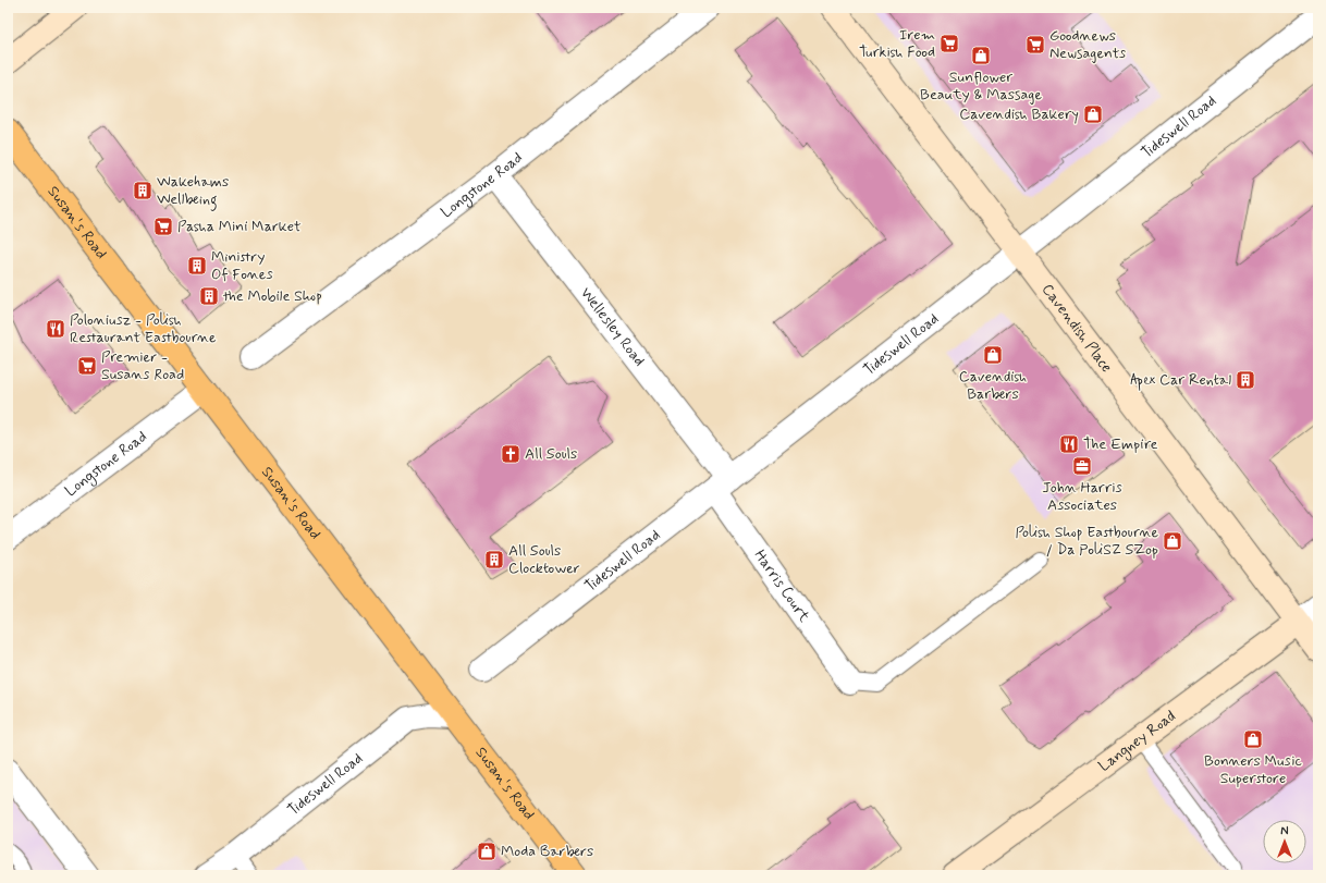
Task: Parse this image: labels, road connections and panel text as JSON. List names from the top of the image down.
{
  "streets": {
    "main road": ["Susan's Road"],
    "street": [
      "Tideswell Road",
      "Longstone Road",
      "Wellesley Road",
      "Cavendish Place",
      "Harris Court",
      "Langney Road"
    ]
  },
  "crossings": [
    ["Tideswell Road", "Susan's Road"],
    ["Tideswell Road", "Wellesley Road"],
    ["Tideswell Road", "Cavendish Place"],
    ["Tideswell Road", "Harris Court"],
    ["Longstone Road", "Susan's Road"],
    ["Longstone Road", "Wellesley Road"],
    ["Wellesley Road", "Harris Court"],
    ["Cavendish Place", "Langney Road"]
  ],
  "places": {
    "supermarket": [
      "Irem Turkish Food",
      "Goodnews Newsagents",
      "Pasha Mini Market",
      "Premier - Susans Road"
    ],
    "shop": [
      "Sunflower Beauty & Massage",
      "Cavendish Bakery",
      "Cavendish Barbers",
      "Polish Shop Eastbourne / Da PoliSZ SZop",
      "Bonners Music Superstore",
      "Moda Barbers"
    ],
    "building": [
      "Wakehams Wellbeing",
      "Ministry Of Fones",
      "the Mobile Shop",
      "Apex Car Rental",
      "All Souls Clocktower"
    ],
    "restaurant": ["Poloniusz - Polish Restaurant Eastbourne", "The Empire"],
    "church": ["All Souls"],
    "office": ["John Harris Associates"]
  },
  "north": "top"
}
